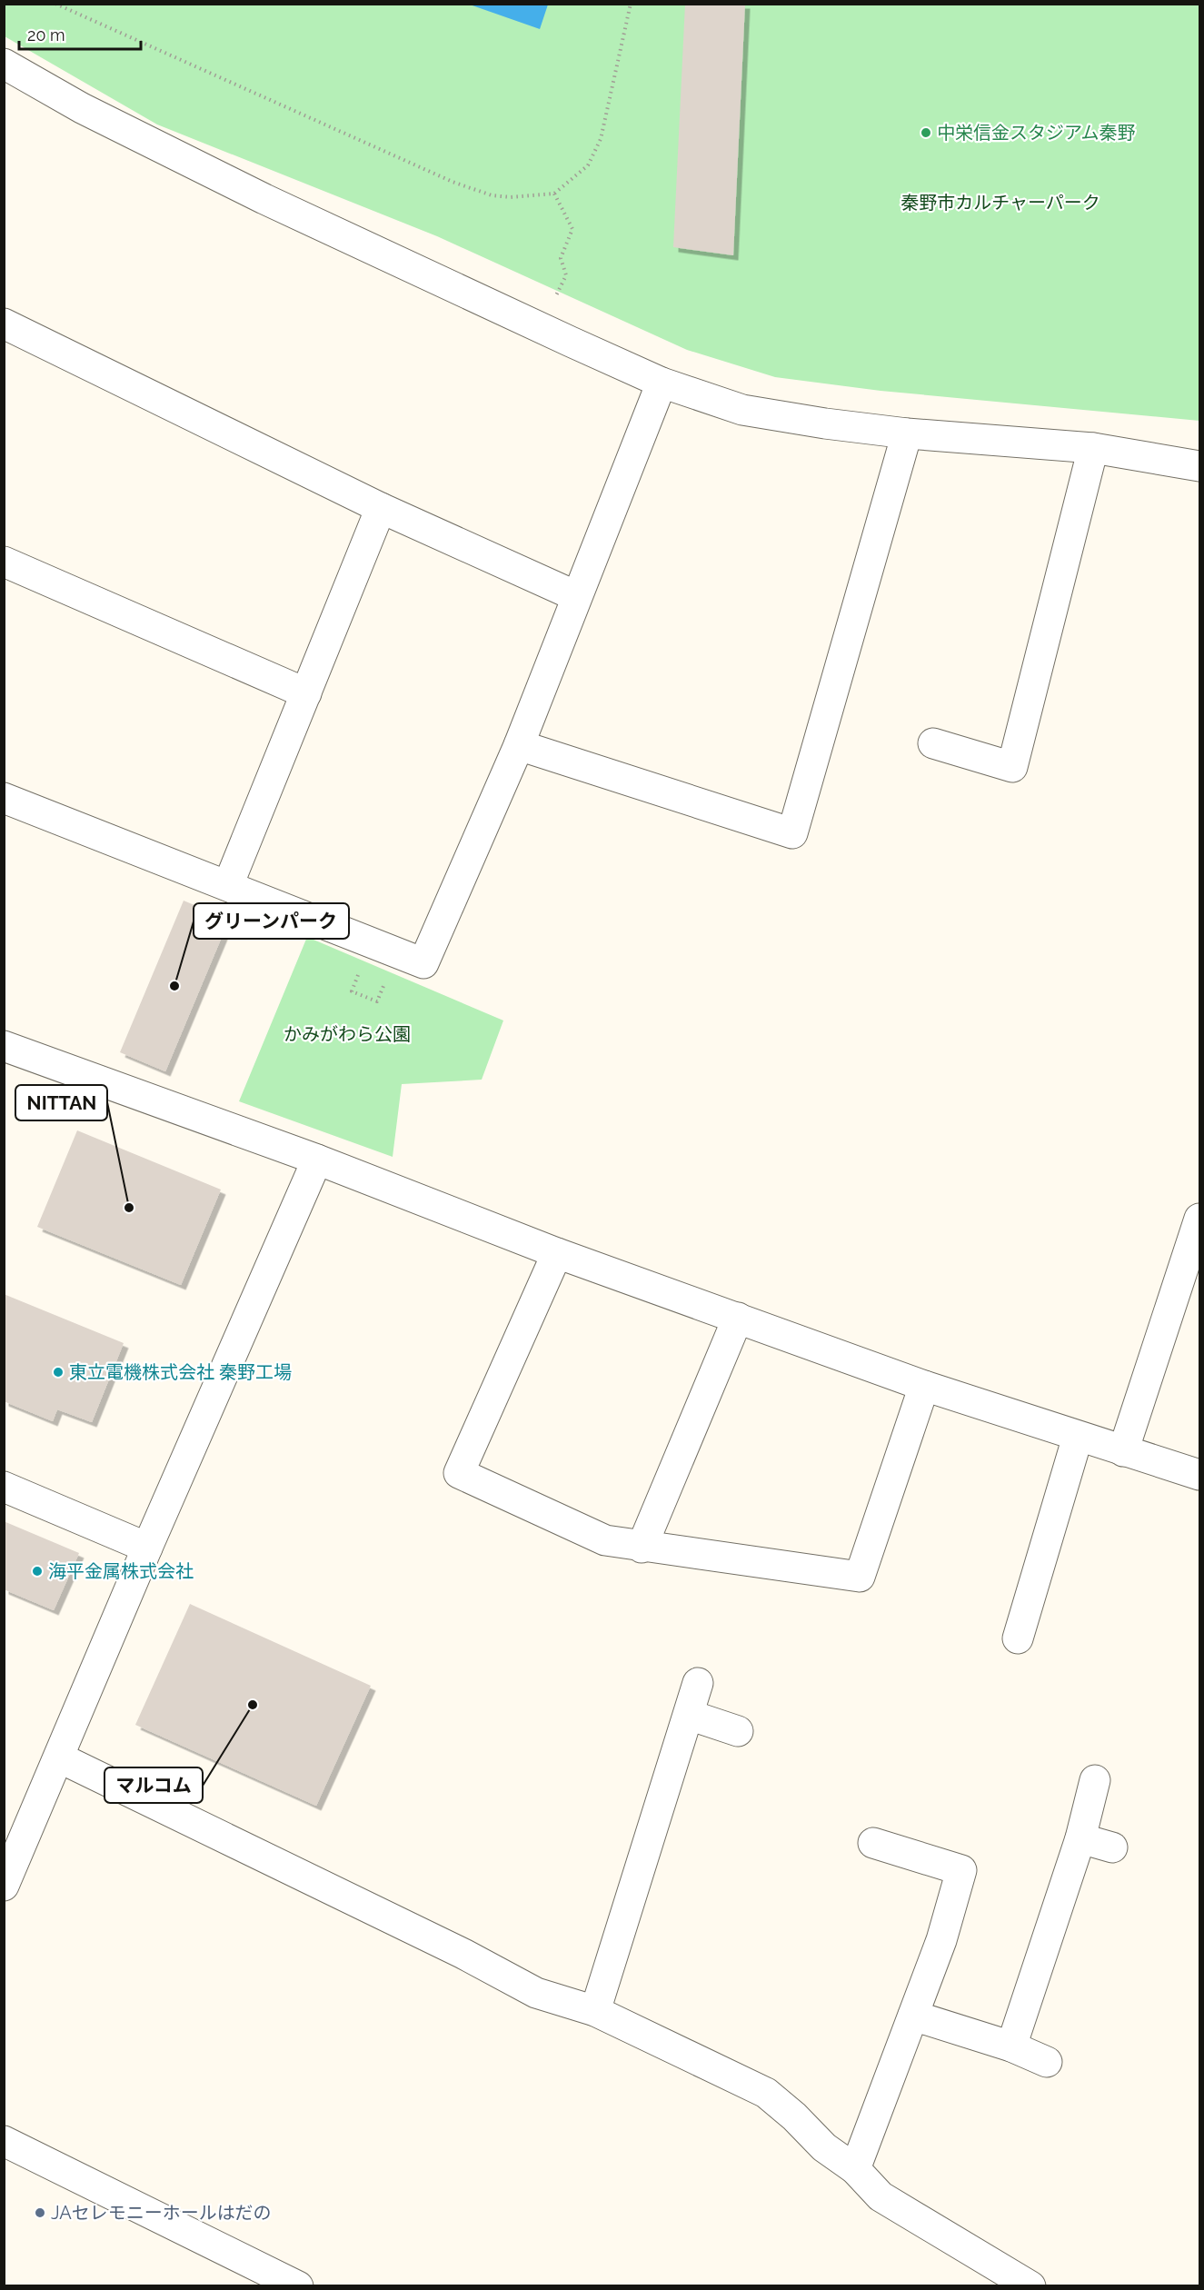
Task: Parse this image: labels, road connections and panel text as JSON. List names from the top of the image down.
{
  "parks": ["秦野市カルチャーパーク", "かみがわら公園"],
  "places": [
    "中栄信金スタジアム秦野",
    "グリーンパーク",
    "NITTAN",
    "東立電機株式会社 秦野工場",
    "海平金属株式会社",
    "マルコム",
    "JAセレモニーホールはだの"
  ],
  "scale_bar": "20 m"
}
